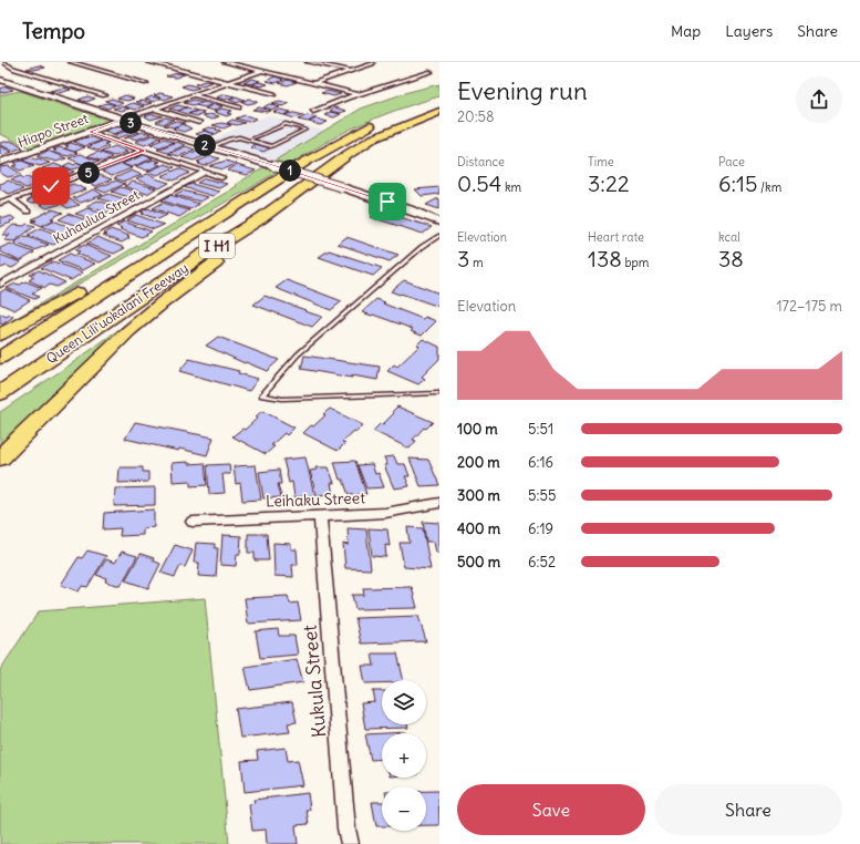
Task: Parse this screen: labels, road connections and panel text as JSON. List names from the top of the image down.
{
  "streets": {
    "highway": ["I H1", "Queen Liliʻuokalani Freeway"],
    "street": [
      "Hiapo Street",
      "Kuhaulua Street",
      "Leihaku Street",
      "Kukula Street"
    ]
  },
  "crossings": [
    ["Leihaku Street", "Kukula Street"]
  ],
  "page": {
    "header": "Tempo",
    "nav": ["Map", "Layers", "Share"],
    "heading": ["Evening run", "20:58"],
    "pins": [
      "3",
      "2",
      "1",
      "5"
    ],
    "stats": [
      ["Distance", "0.54 km"],
      ["Time", "3:22"],
      ["Pace", "6:15 /km"],
      ["Elevation", "3 m"],
      ["Heart rate", "138 bpm"],
      ["kcal", "38"]
    ],
    "chart": ["Elevation", "172–175 m"],
    "list": [
      {
        "name": "100 m",
        "note": "5:51"
      },
      {
        "name": "200 m",
        "note": "6:16"
      },
      {
        "name": "300 m",
        "note": "5:55"
      },
      {
        "name": "400 m",
        "note": "6:19"
      },
      {
        "name": "500 m",
        "note": "6:52"
      }
    ],
    "map_buttons": ["+", "−"],
    "buttons": ["Save", "Share"]
  }
}
